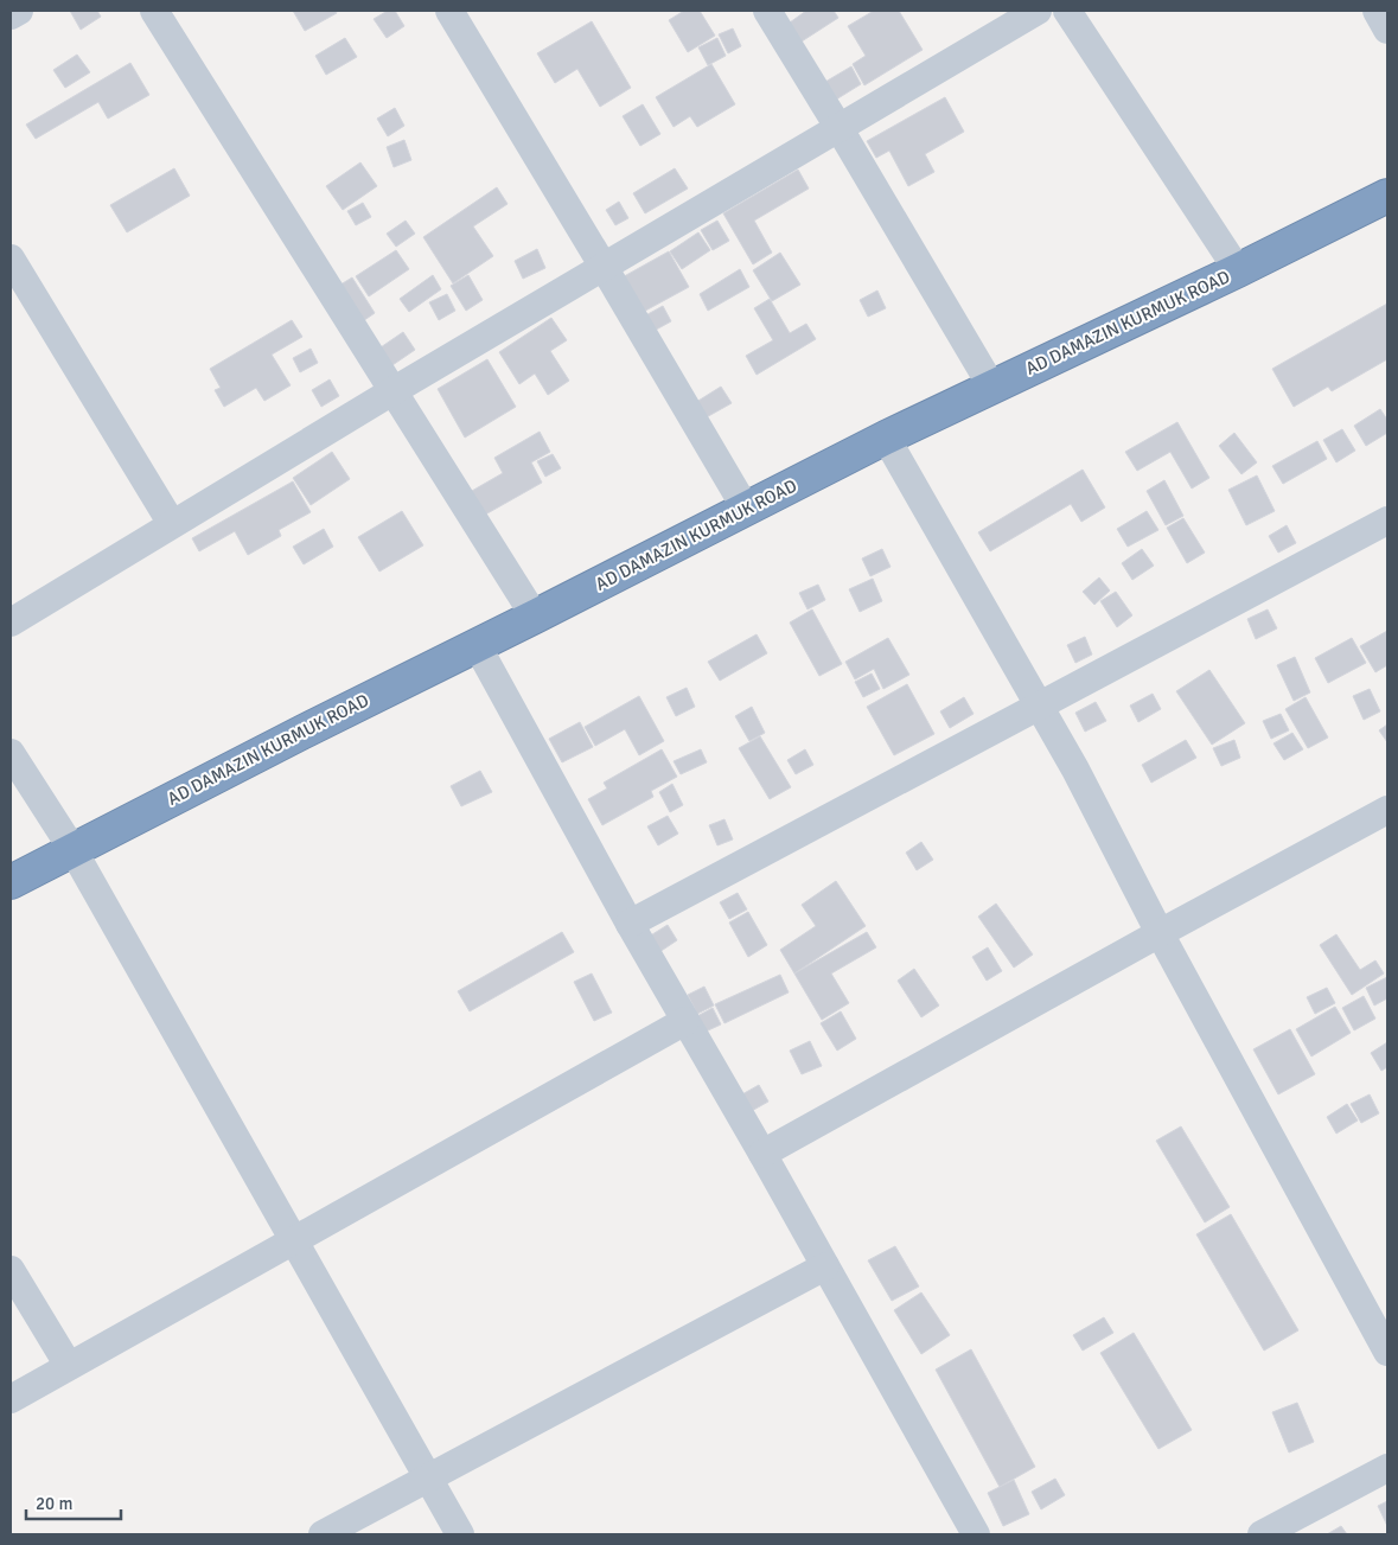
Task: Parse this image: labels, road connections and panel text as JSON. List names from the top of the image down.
{
  "streets": {
    "highway": ["AD DAMAZIN KURMUK ROAD"]
  },
  "scale_bar": "20 m"
}
